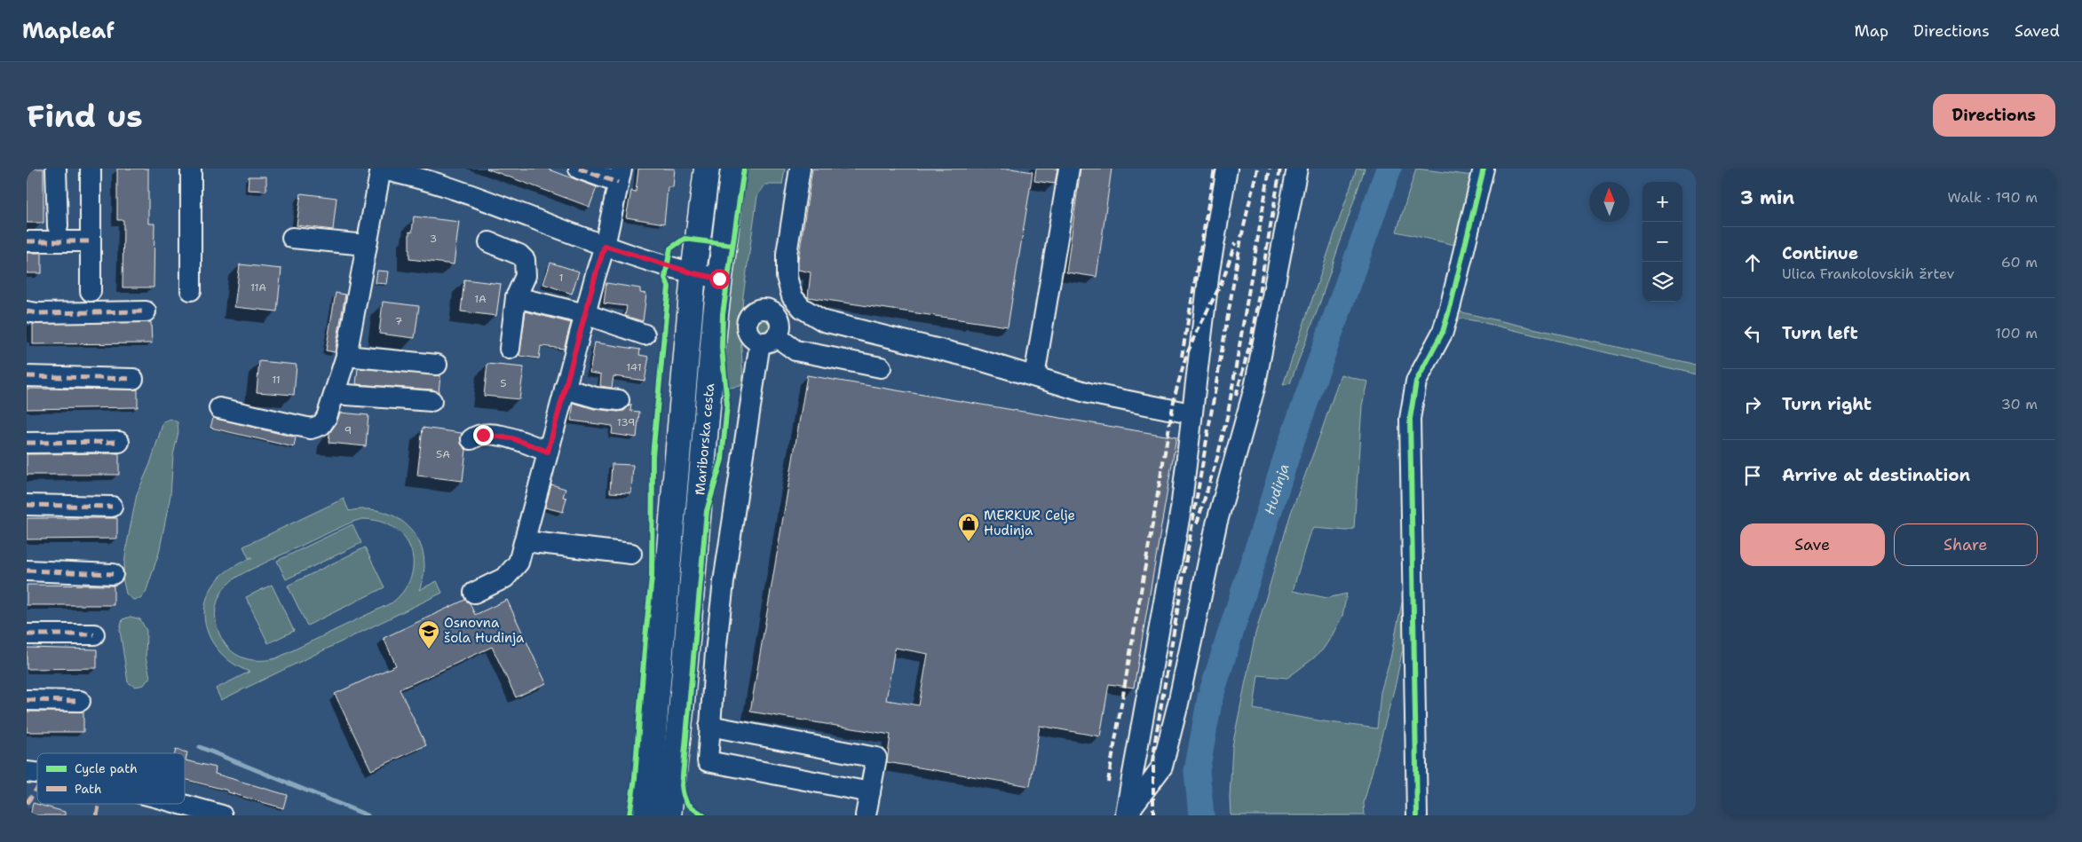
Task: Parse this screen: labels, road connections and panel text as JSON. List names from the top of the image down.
{
  "streets": {
    "main road": ["Mariborska cesta"]
  },
  "water": ["Hudinja"],
  "places": {
    "shop": ["MERKUR Celje Hudinja"],
    "school or university": ["Osnovna šola Hudinja"]
  },
  "house_numbers": [
    "3",
    "1",
    "11A",
    "1A",
    "7",
    "141",
    "11",
    "5",
    "139",
    "9",
    "5A"
  ],
  "legend": ["Cycle path", "Path"],
  "north": "top",
  "page": {
    "header": "Mapleaf",
    "nav": ["Map", "Directions", "Saved"],
    "buttons": [
      "Directions",
      ["Save", "Share"]
    ],
    "title": "Find us",
    "heading": ["3 min", "Walk · 190 m"],
    "map_buttons": ["+", "−"],
    "list": [
      ["Continue", "Ulica Frankolovskih žrtev", "60 m"],
      ["Turn left", "100 m"],
      ["Turn right", "30 m"],
      "Arrive at destination"
    ]
  }
}
